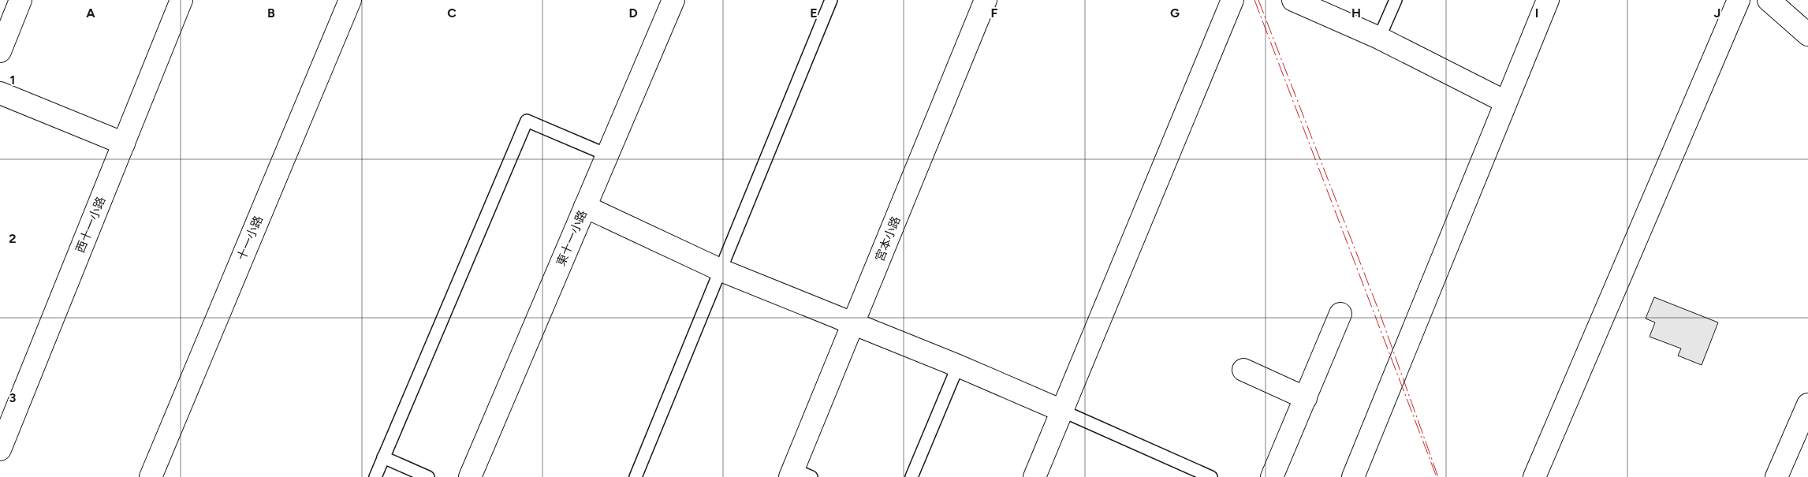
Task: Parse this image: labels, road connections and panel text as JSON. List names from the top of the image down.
{
  "streets": {
    "street": [
      "西十一小路",
      "十一小路",
      "東十一小路",
      "宮本小路"
    ]
  },
  "grid": {
    "columns": [
      "A",
      "B",
      "C",
      "D",
      "E",
      "F",
      "G",
      "H",
      "I",
      "J"
    ],
    "rows": ["1", "2", "3"]
  }
}
